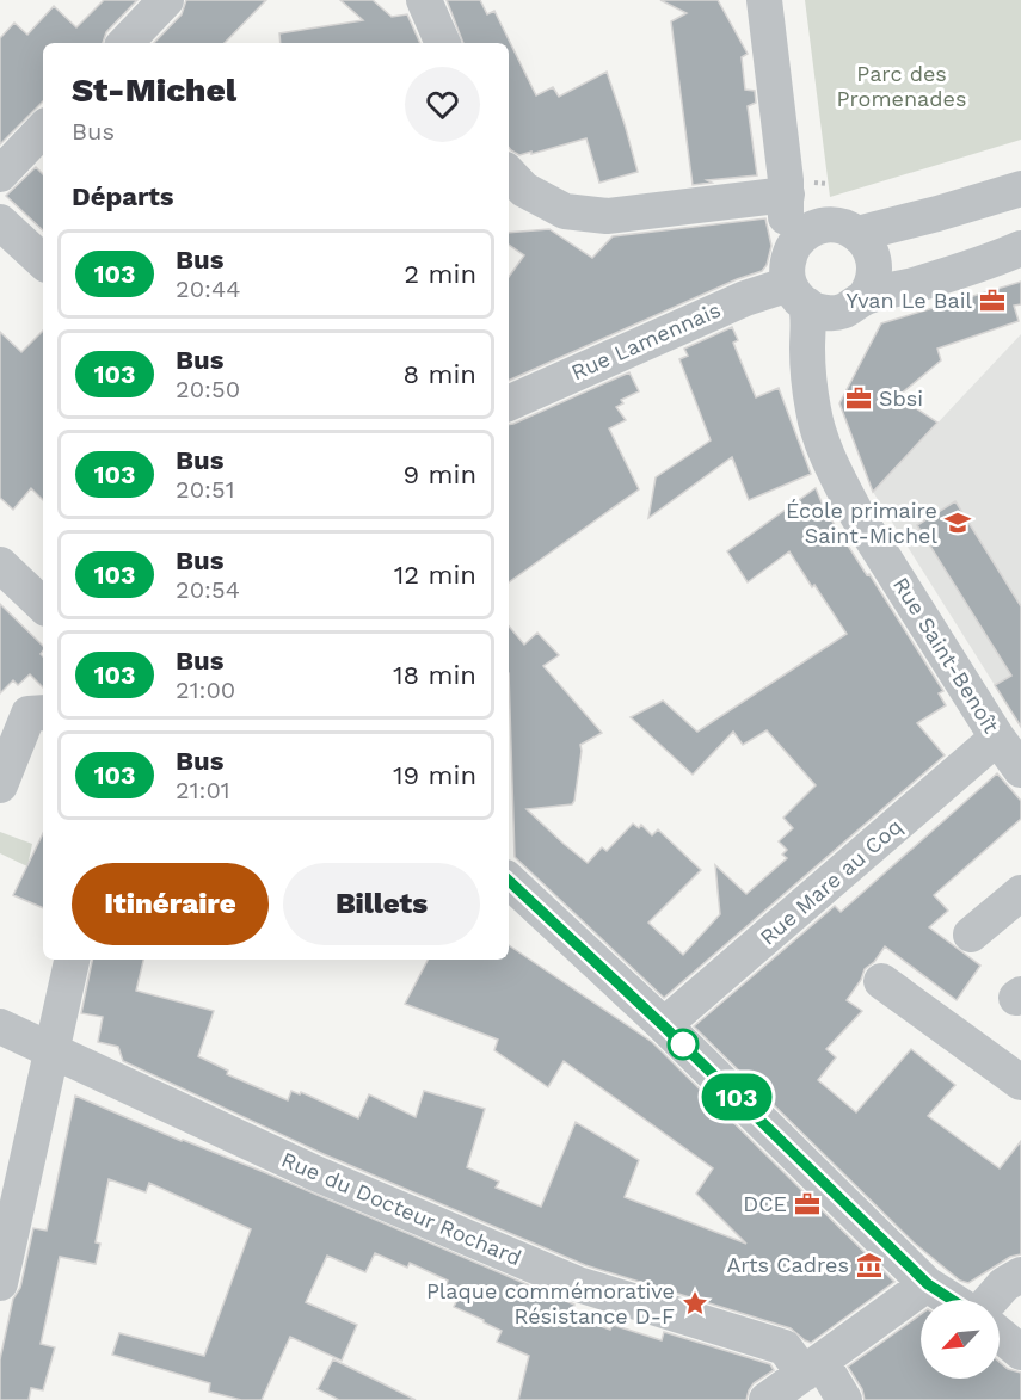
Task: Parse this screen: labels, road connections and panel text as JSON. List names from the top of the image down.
{
  "streets": {
    "street": [
      "Rue Lamennais",
      "Rue Saint-Benoît",
      "Rue Mare au Coq",
      "Rue du Docteur Rochard"
    ]
  },
  "crossings": [
    ["Rue Lamennais", "Rue Saint-Benoît"],
    ["Rue Saint-Benoît", "Rue Mare au Coq"]
  ],
  "parks": ["Parc des Promenades"],
  "places": {
    "office": ["Yvan Le Bail", "Sbsi", "DCE"],
    "school or university": ["École primaire Saint-Michel"],
    "museum": ["Arts Cadres"],
    "place": ["Plaque commémorative Résistance D-F"]
  },
  "lines": ["bus line 103"],
  "north": "bottom left",
  "page": {
    "on_map": "103",
    "heading": [
      ["St-Michel", "Bus"],
      "Départs"
    ],
    "list": [
      {
        "mark": "103",
        "name": "Bus",
        "note": "20:44",
        "value": "2 min"
      },
      {
        "mark": "103",
        "name": "Bus",
        "note": "20:50",
        "value": "8 min"
      },
      {
        "mark": "103",
        "name": "Bus",
        "note": "20:51",
        "value": "9 min"
      },
      {
        "mark": "103",
        "name": "Bus",
        "note": "20:54",
        "value": "12 min"
      },
      {
        "mark": "103",
        "name": "Bus",
        "note": "21:00",
        "value": "18 min"
      },
      {
        "mark": "103",
        "name": "Bus",
        "note": "21:01",
        "value": "19 min"
      }
    ],
    "buttons": ["Itinéraire", "Billets"]
  }
}
